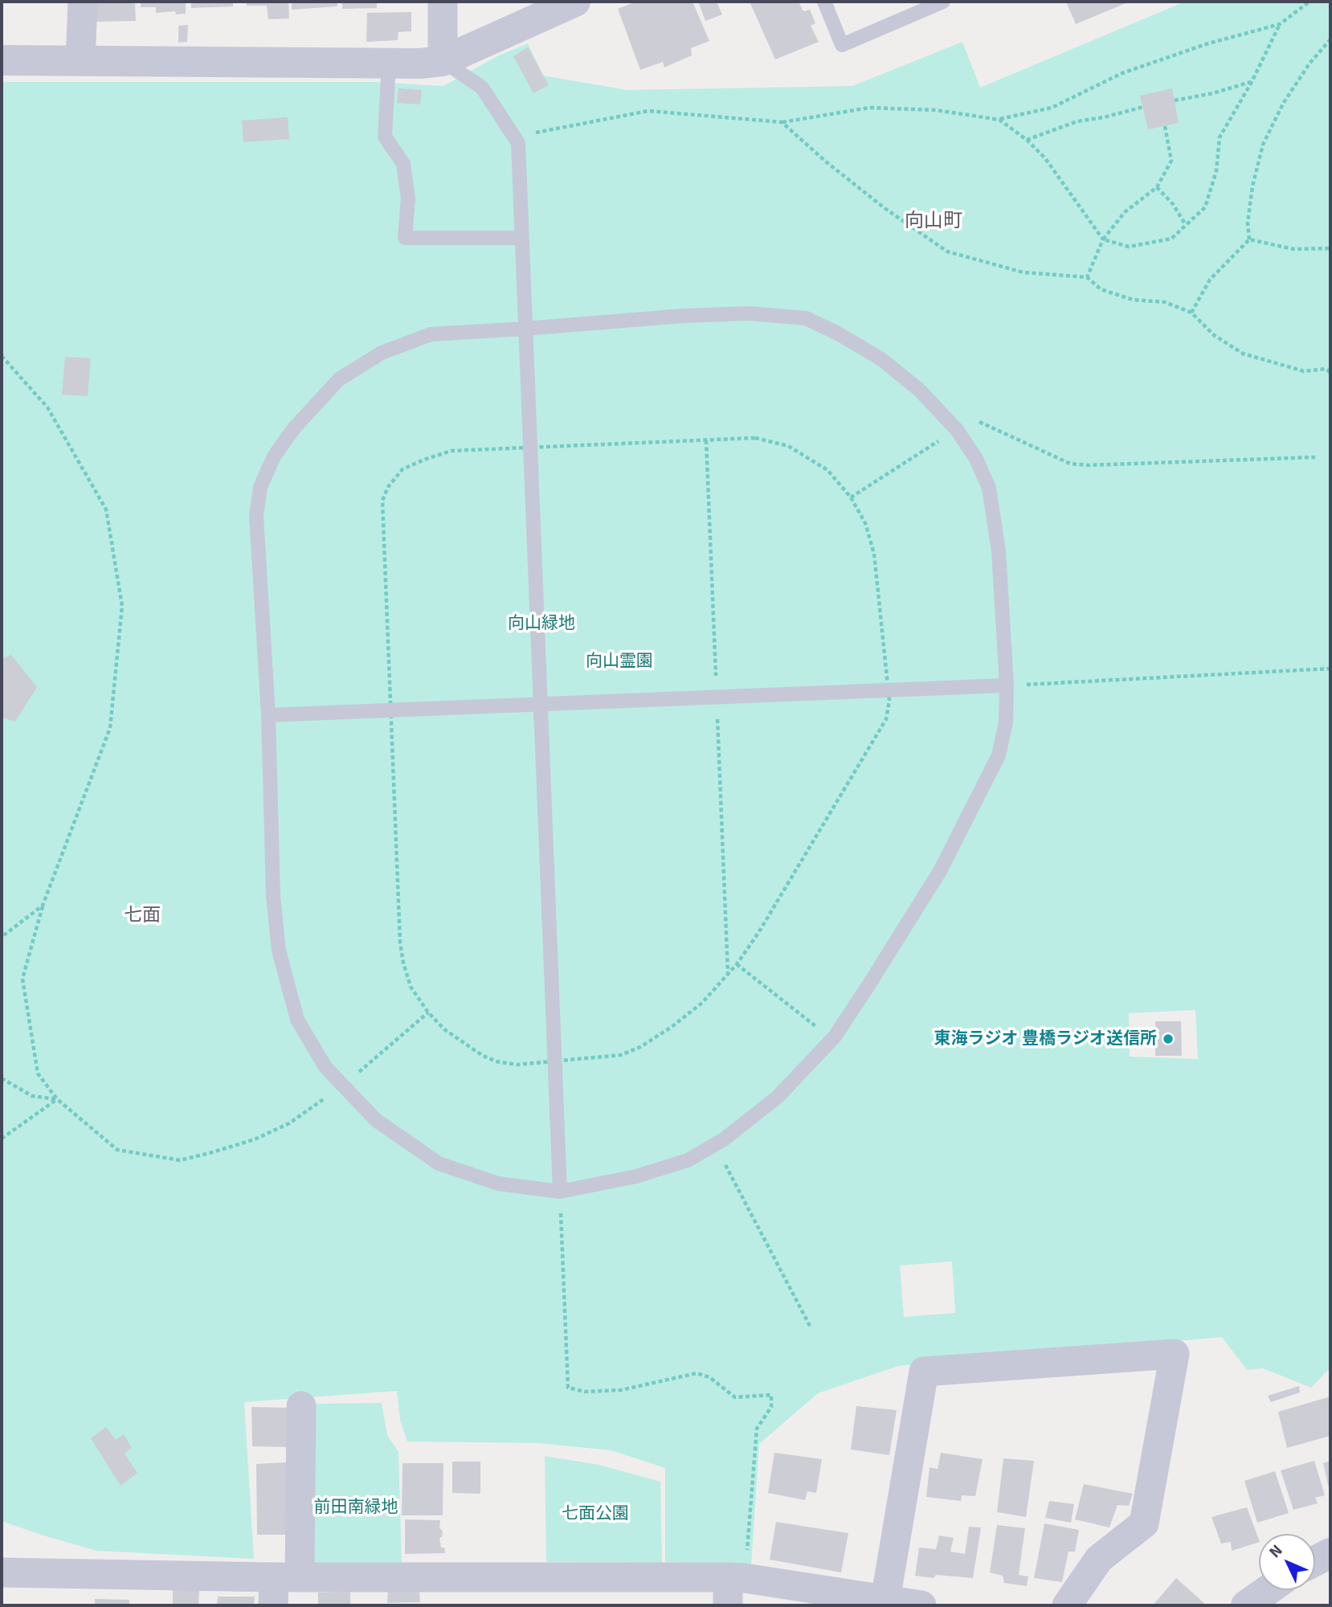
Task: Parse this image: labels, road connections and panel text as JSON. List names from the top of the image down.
{
  "districts": ["向山町", "七面"],
  "parks": [
    "向山緑地",
    "向山霊園",
    "前田南緑地",
    "七面公園"
  ],
  "places": ["東海ラジオ 豊橋ラジオ送信所"],
  "north": "top left"
}
